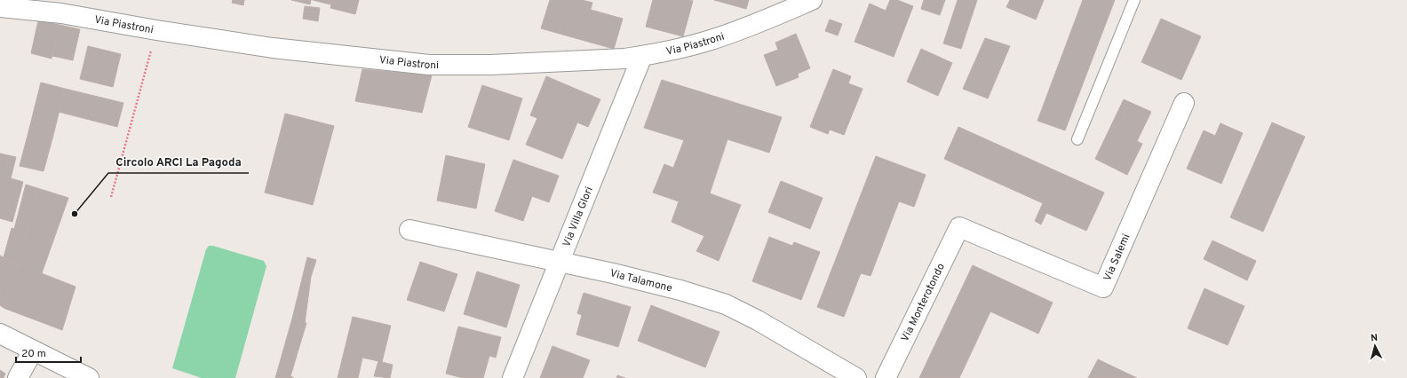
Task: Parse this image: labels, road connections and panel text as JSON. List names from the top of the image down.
{
  "streets": {
    "street": [
      "Via Piastroni",
      "Via Villa Glori",
      "Via Salemi",
      "Via Talamone",
      "Via Monterotondo"
    ]
  },
  "crossings": [
    ["Via Piastroni", "Via Villa Glori"],
    ["Via Villa Glori", "Via Talamone"],
    ["Via Salemi", "Via Monterotondo"]
  ],
  "places": ["Circolo ARCI La Pagoda"],
  "scale_bar": "20 m",
  "north": "top"
}
